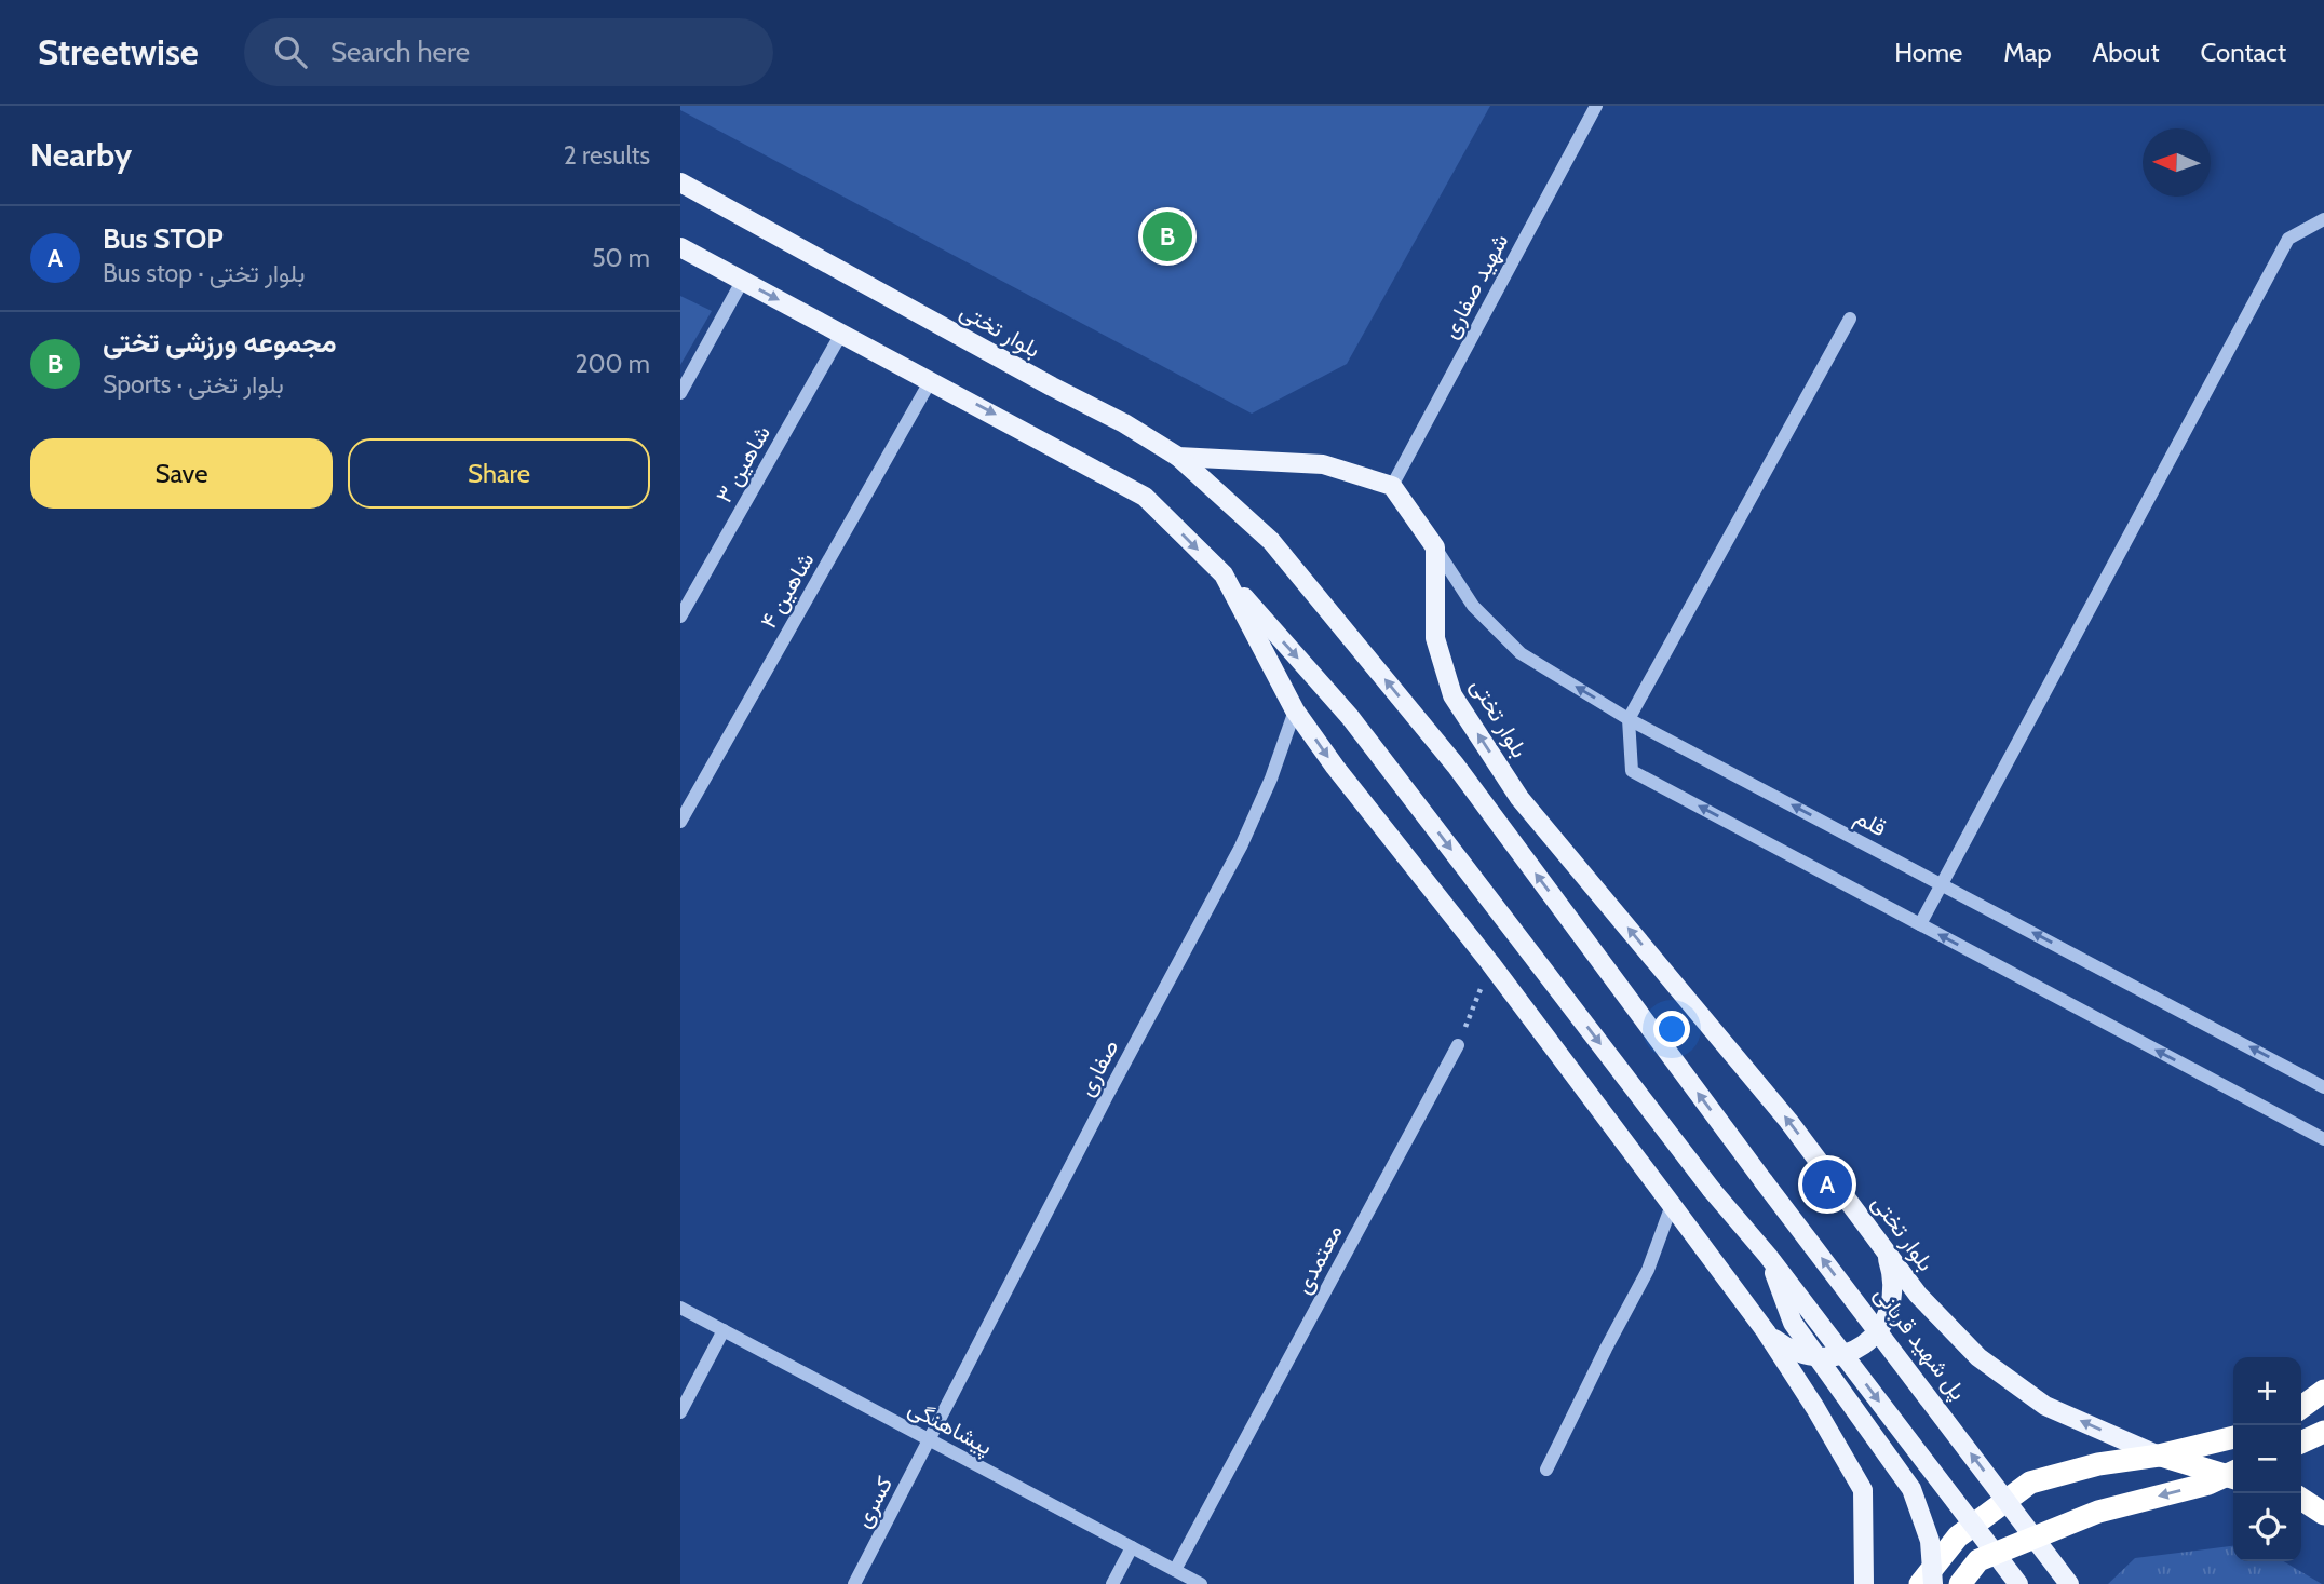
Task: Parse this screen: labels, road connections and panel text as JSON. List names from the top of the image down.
{
  "streets": {
    "main road": ["بلوار تختی", "پل شهید قربانی"],
    "street": [
      "شهید صفاری",
      "شاهین ۳",
      "شاهین ۴",
      "قلم",
      "صفاری",
      "معتمدی",
      "پیشاهنگی",
      "کسری"
    ]
  },
  "crossings": [
    ["شهید صفاری", "بلوار تختی"],
    ["بلوار تختی", "قلم"],
    ["بلوار تختی", "پل شهید قربانی"],
    ["صفاری", "پیشاهنگی"],
    ["صفاری", "کسری"],
    ["معتمدی", "پیشاهنگی"],
    ["پیشاهنگی", "کسری"]
  ],
  "north": "left",
  "page": {
    "header": "Streetwise",
    "search": "Search here",
    "nav": [
      "Home",
      "Map",
      "About",
      "Contact"
    ],
    "heading": ["Nearby", "2 results"],
    "list": [
      {
        "mark": "A",
        "name": "Bus STOP",
        "note": "Bus stop · بلوار تختی",
        "value": "50 m"
      },
      {
        "mark": "B",
        "name": "مجموعه ورزشی تختی",
        "note": "Sports · بلوار تختی",
        "value": "200 m"
      }
    ],
    "pins": ["B", "A"],
    "buttons": ["Save", "Share"],
    "map_buttons": ["+", "−"]
  }
}
